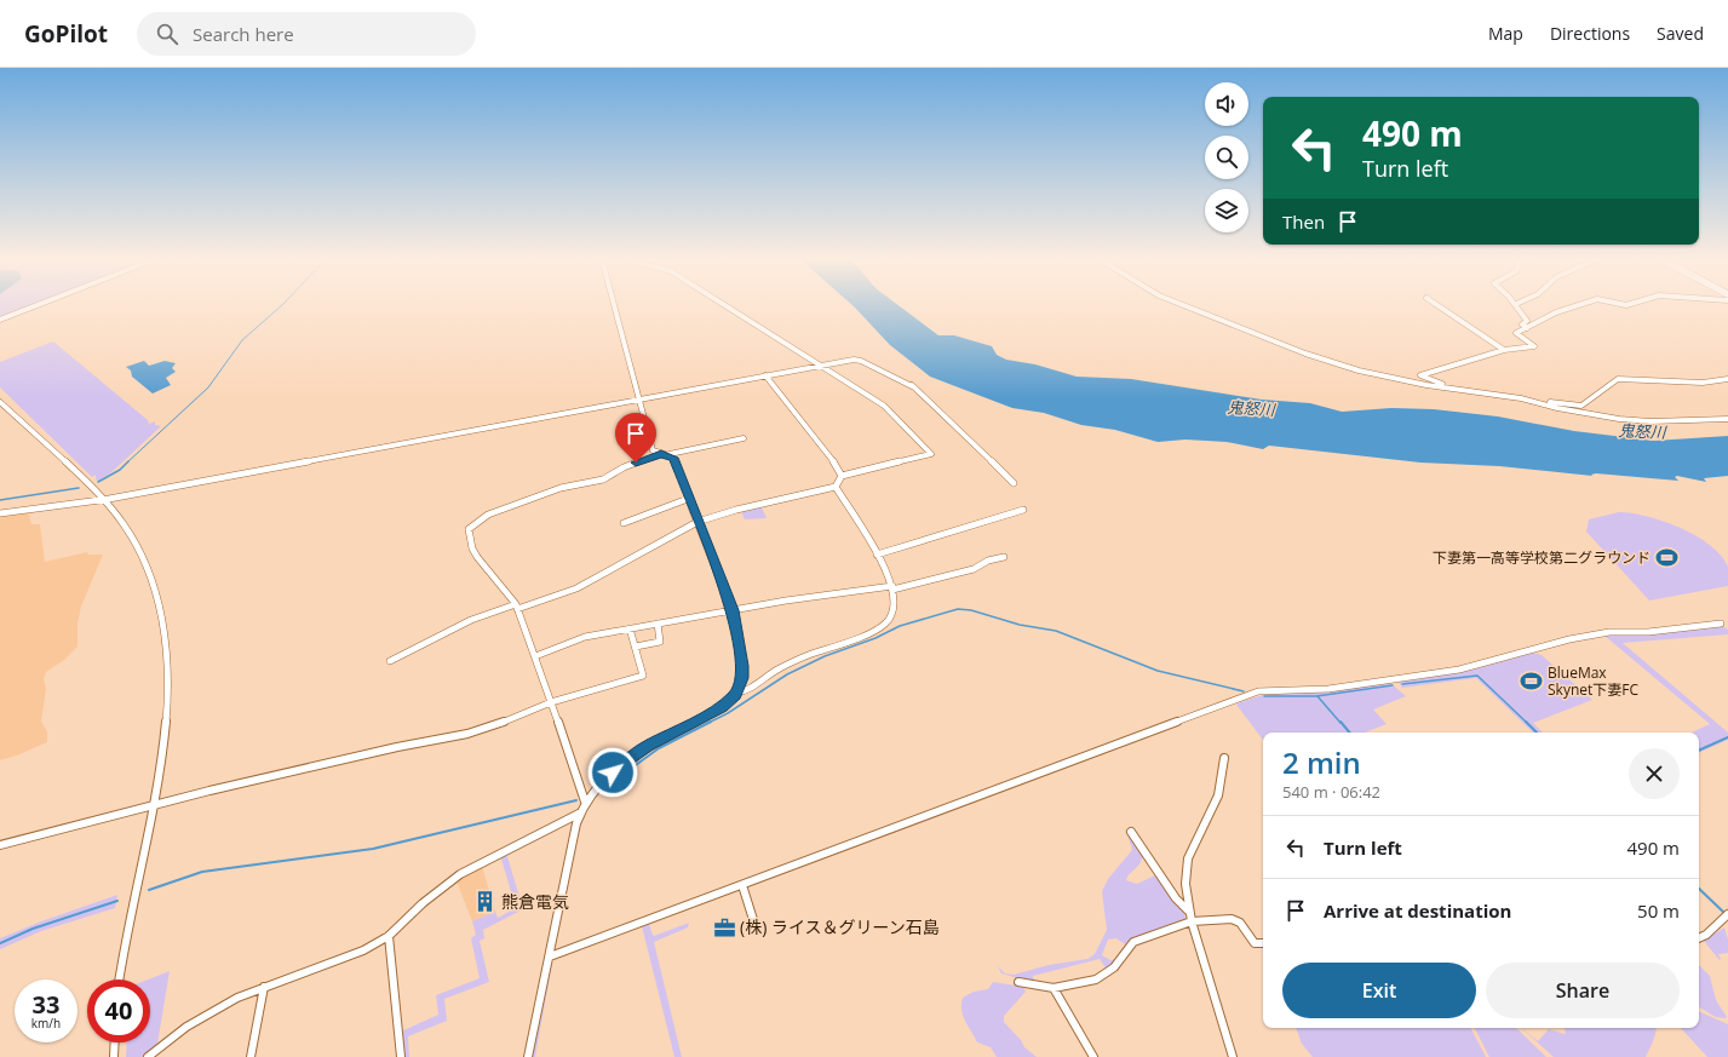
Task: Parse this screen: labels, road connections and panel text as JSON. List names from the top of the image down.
{
  "water": ["鬼怒川"],
  "places": {
    "sports": ["下妻第一高等学校第二グラウンド", "BlueMax Skynet下妻FC"],
    "building": ["熊倉電気"],
    "office": ["(株) ライス＆グリーン石島"]
  },
  "page": {
    "header": "GoPilot",
    "search": "Search here",
    "nav": ["Map", "Directions", "Saved"],
    "turn": ["490 m", "Turn left"],
    "then": "Then",
    "heading": ["2 min", "540 m · 06:42"],
    "list": [
      {
        "name": "Turn left",
        "value": "490 m"
      },
      {
        "name": "Arrive at destination",
        "value": "50 m"
      }
    ],
    "buttons": ["Exit", "Share"],
    "speed": "33 km/h",
    "limit": "40"
  }
}
